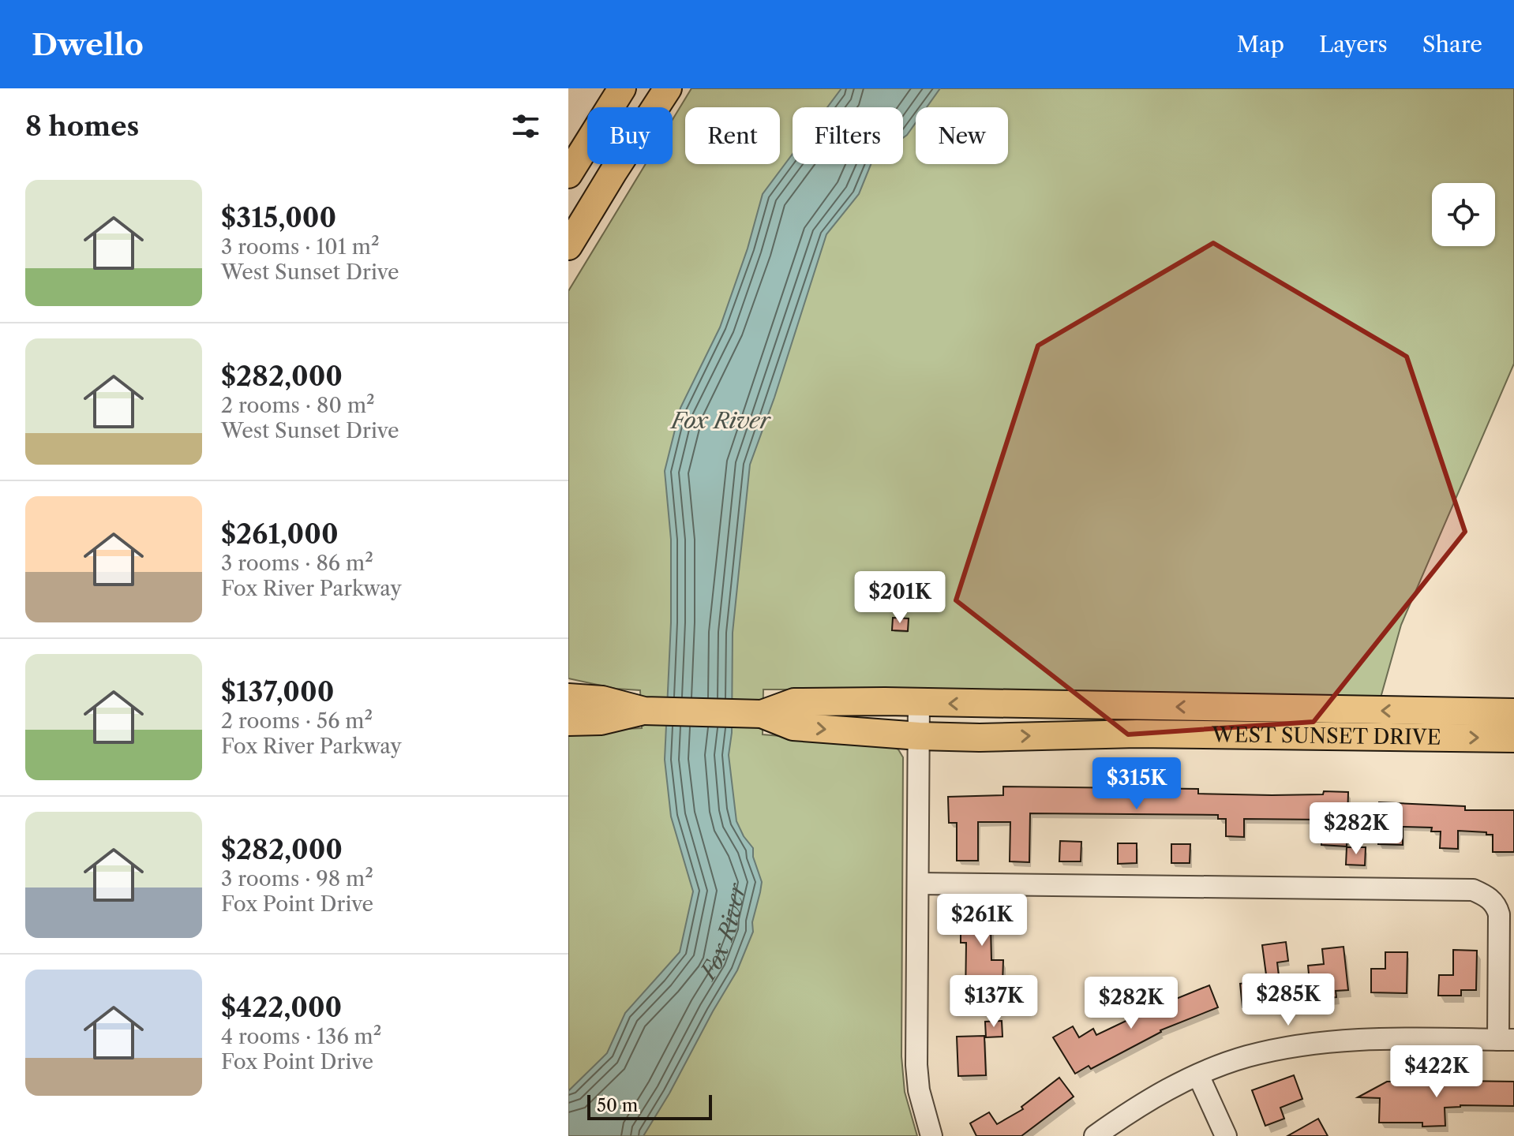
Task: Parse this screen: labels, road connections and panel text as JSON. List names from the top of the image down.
{
  "streets": {
    "main road": ["WEST SUNSET DRIVE"]
  },
  "water": ["Fox River"],
  "scale_bar": "50 m",
  "page": {
    "header": "Dwello",
    "nav": ["Map", "Layers", "Share"],
    "heading": "8 homes",
    "chip": [
      "Buy",
      "Rent",
      "Filters",
      "New"
    ],
    "list": [
      {
        "name": "$315,000",
        "note": "3 rooms · 101 m² · West Sunset Drive"
      },
      {
        "name": "$282,000",
        "note": "2 rooms · 80 m² · West Sunset Drive"
      },
      {
        "name": "$261,000",
        "note": "3 rooms · 86 m² · Fox River Parkway"
      },
      {
        "name": "$137,000",
        "note": "2 rooms · 56 m² · Fox River Parkway"
      },
      {
        "name": "$282,000",
        "note": "3 rooms · 98 m² · Fox Point Drive"
      },
      {
        "name": "$422,000",
        "note": "4 rooms · 136 m² · Fox Point Drive"
      }
    ],
    "price": [
      "$201K",
      "$315K",
      "$282K",
      "$261K",
      "$285K",
      "$137K",
      "$282K",
      "$422K"
    ],
    "scale": "50 m"
  }
}
